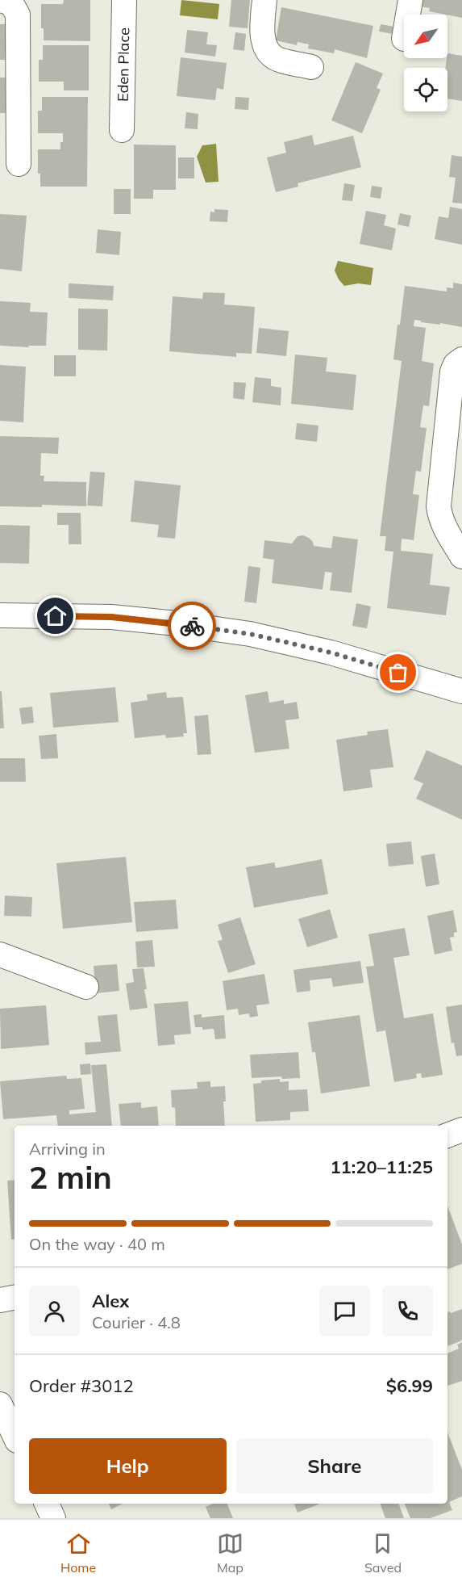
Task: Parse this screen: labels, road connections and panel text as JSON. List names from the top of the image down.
{
  "streets": {
    "street": ["Eden Place"]
  },
  "north": "bottom left",
  "page": {
    "heading": ["2 min", "Arriving in", "11:20–11:25"],
    "panel": [
      "Alex",
      "Courier · 4.8",
      "Order #3012",
      "$6.99"
    ],
    "bar": "On the way · 40 m",
    "buttons": ["Help", "Share"],
    "tabs": ["Home", "Map", "Saved"]
  }
}
